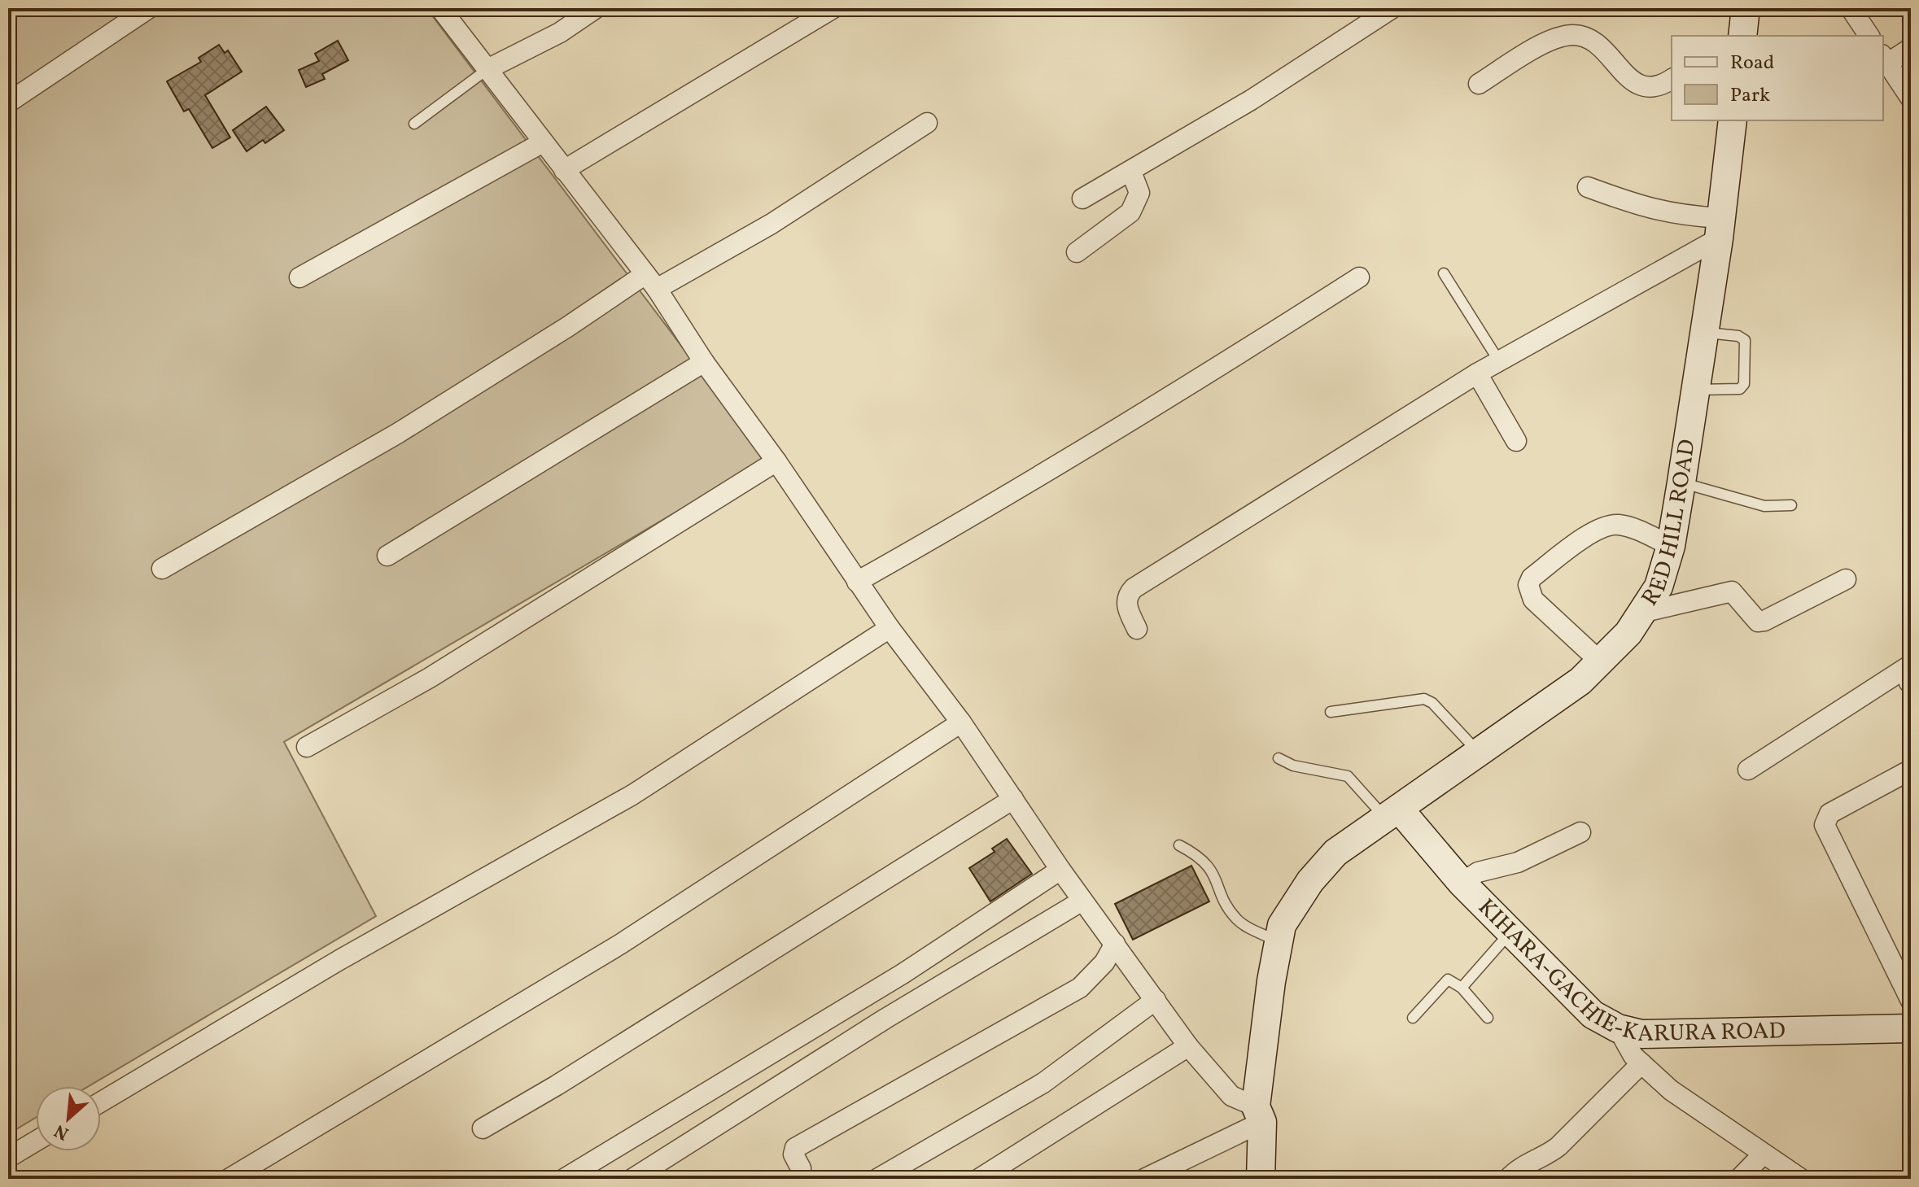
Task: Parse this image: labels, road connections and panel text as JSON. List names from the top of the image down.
{
  "streets": {
    "street": ["RED HILL ROAD", "KIHARA-GACHIE-KARURA ROAD"]
  },
  "crossings": [
    ["RED HILL ROAD", "KIHARA-GACHIE-KARURA ROAD"]
  ],
  "legend": ["Road", "Park"],
  "north": "bottom left"
}
